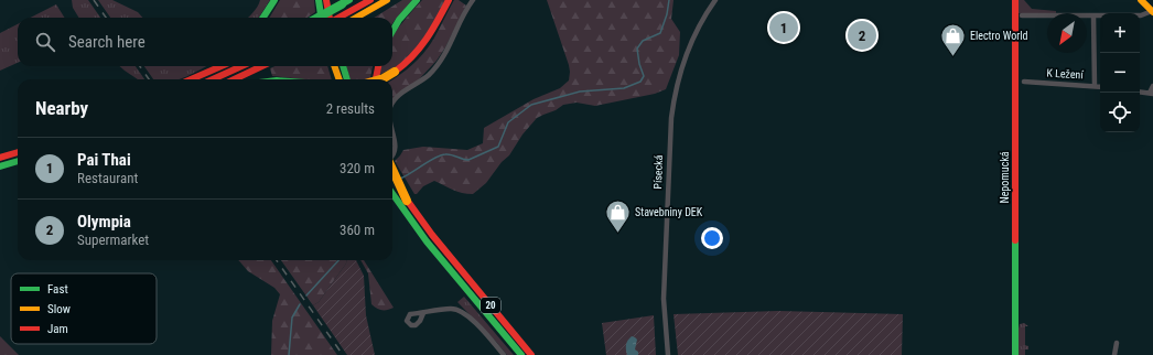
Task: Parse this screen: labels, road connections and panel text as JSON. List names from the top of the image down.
{
  "streets": {
    "main road": ["Nepomucká", "20"],
    "street": ["K Ležení", "Písecká"]
  },
  "places": {
    "shop": ["Electro World", "Stavebniny DEK"]
  },
  "legend": ["Fast", "Slow", "Jam"],
  "north": "bottom left",
  "page": {
    "pins": ["1", "2"],
    "map_buttons": ["+", "−"],
    "search": "Search here",
    "heading": ["Nearby", "2 results"],
    "list": [
      {
        "mark": "1",
        "name": "Pai Thai",
        "note": "Restaurant",
        "value": "320 m"
      },
      {
        "mark": "2",
        "name": "Olympia",
        "note": "Supermarket",
        "value": "360 m"
      }
    ]
  }
}
